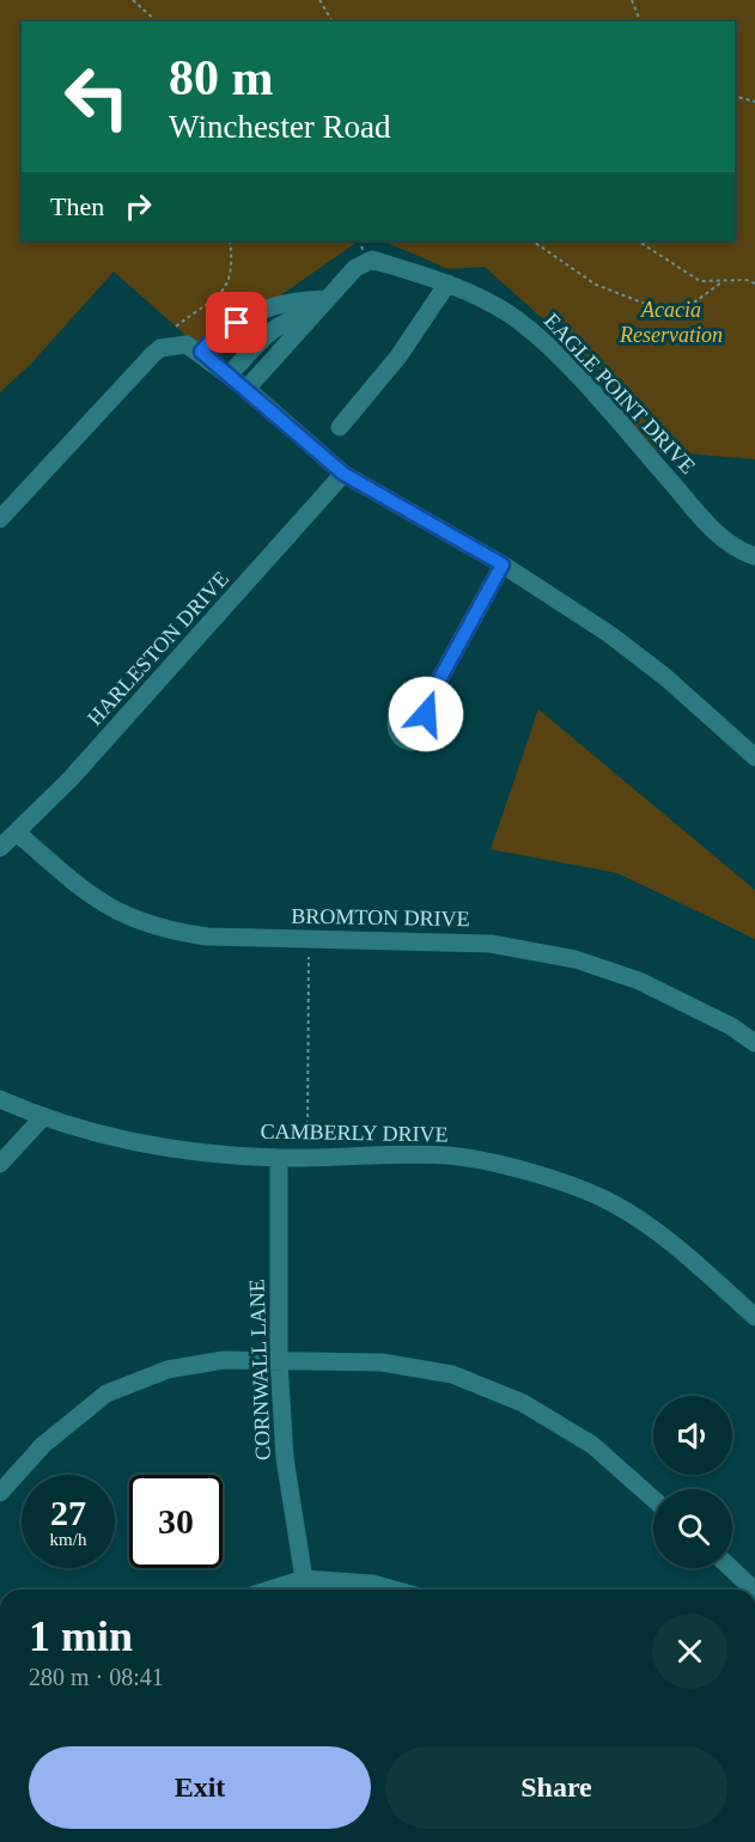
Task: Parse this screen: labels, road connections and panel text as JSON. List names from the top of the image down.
{
  "streets": {
    "street": [
      "EAGLE POINT DRIVE",
      "HARLESTON DRIVE",
      "BROMTON DRIVE",
      "CAMBERLY DRIVE",
      "CORNWALL LANE"
    ]
  },
  "crossings": [
    ["HARLESTON DRIVE", "BROMTON DRIVE"],
    ["CAMBERLY DRIVE", "CORNWALL LANE"]
  ],
  "parks": ["Acacia Reservation"],
  "page": {
    "turn": ["80 m", "Winchester Road"],
    "then": "Then",
    "speed": "27 km/h",
    "limit": "30",
    "heading": ["1 min", "280 m · 08:41"],
    "buttons": ["Exit", "Share"]
  }
}
